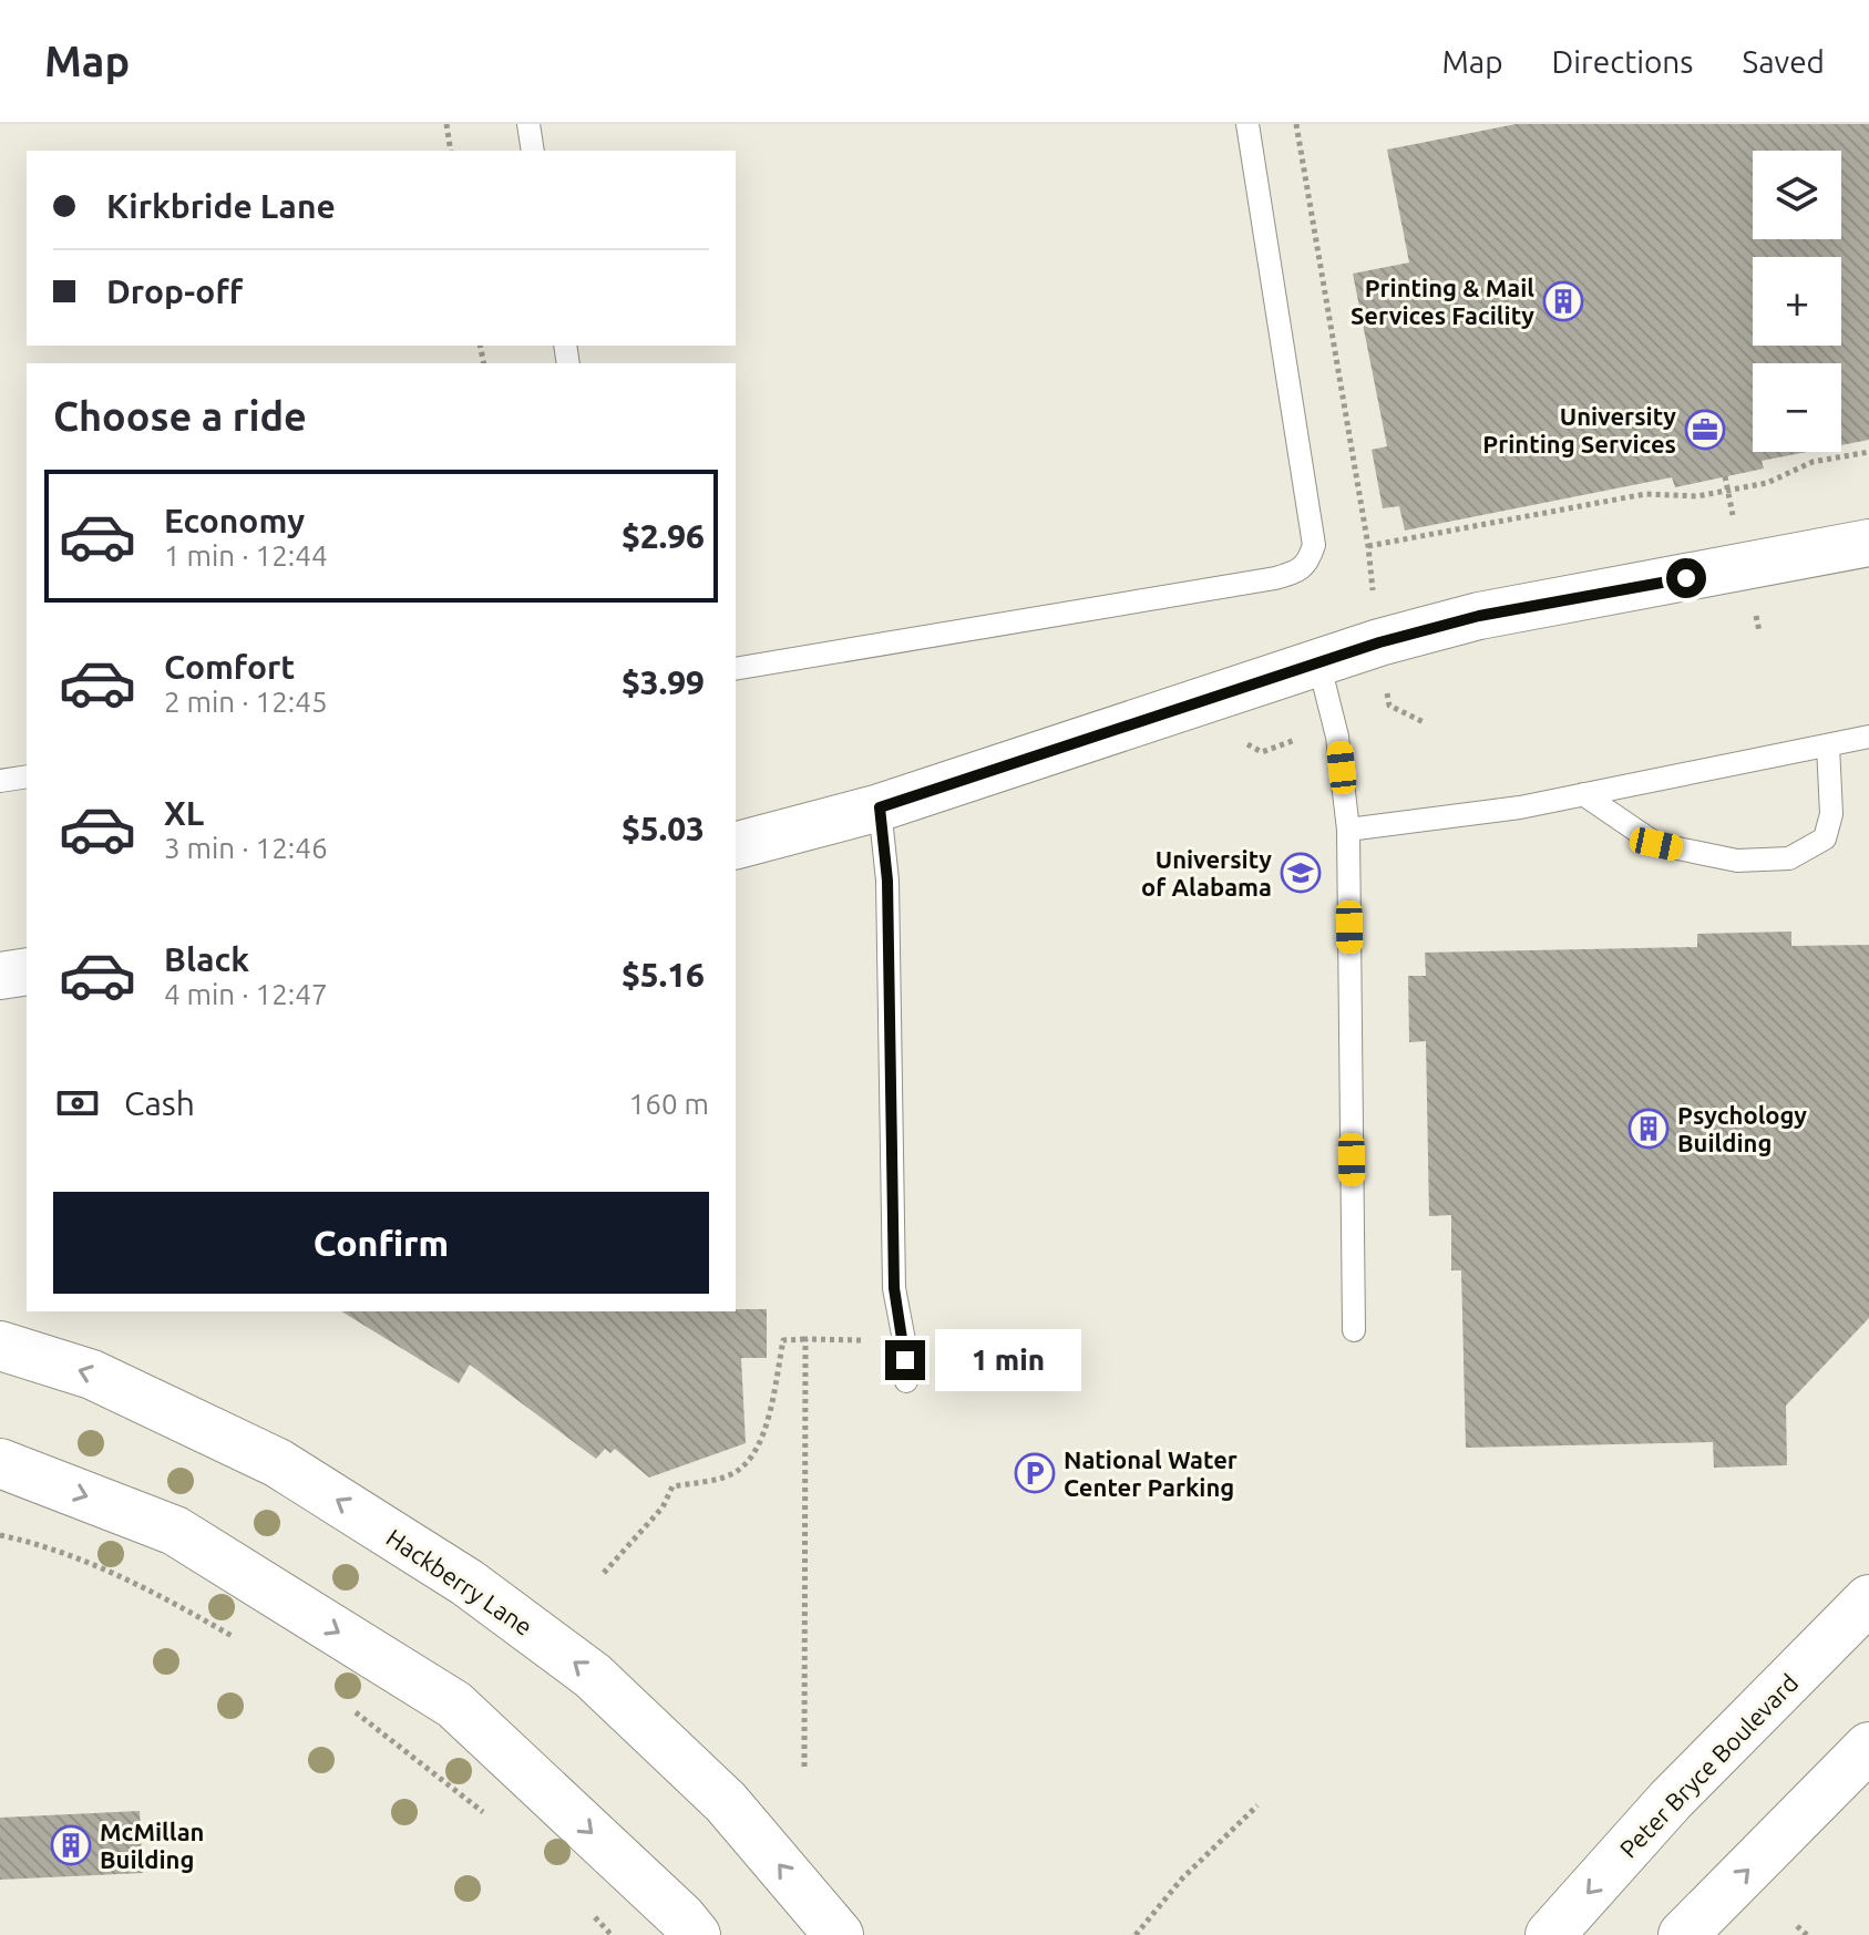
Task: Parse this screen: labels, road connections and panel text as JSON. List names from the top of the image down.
{
  "streets": {
    "street": ["Hackberry Lane", "Peter Bryce Boulevard"]
  },
  "places": {
    "building": ["Printing & Mail Services Facility", "Psychology Building", "McMillan Building"],
    "office": ["University Printing Services"],
    "school or university": ["University of Alabama"],
    "parking": ["National Water Center Parking"]
  },
  "page": {
    "header": "Map",
    "nav": ["Map", "Directions", "Saved"],
    "map_buttons": ["+", "−"],
    "banner": ["Kirkbride Lane", "Drop-off"],
    "heading": "Choose a ride",
    "list": [
      {
        "name": "Economy",
        "note": "1 min · 12:44",
        "value": "$2.96"
      },
      {
        "name": "Comfort",
        "note": "2 min · 12:45",
        "value": "$3.99"
      },
      {
        "name": "XL",
        "note": "3 min · 12:46",
        "value": "$5.03"
      },
      {
        "name": "Black",
        "note": "4 min · 12:47",
        "value": "$5.16"
      }
    ],
    "pay": ["Cash", "160 m"],
    "buttons": "Confirm",
    "bubble": "1 min"
  }
}
